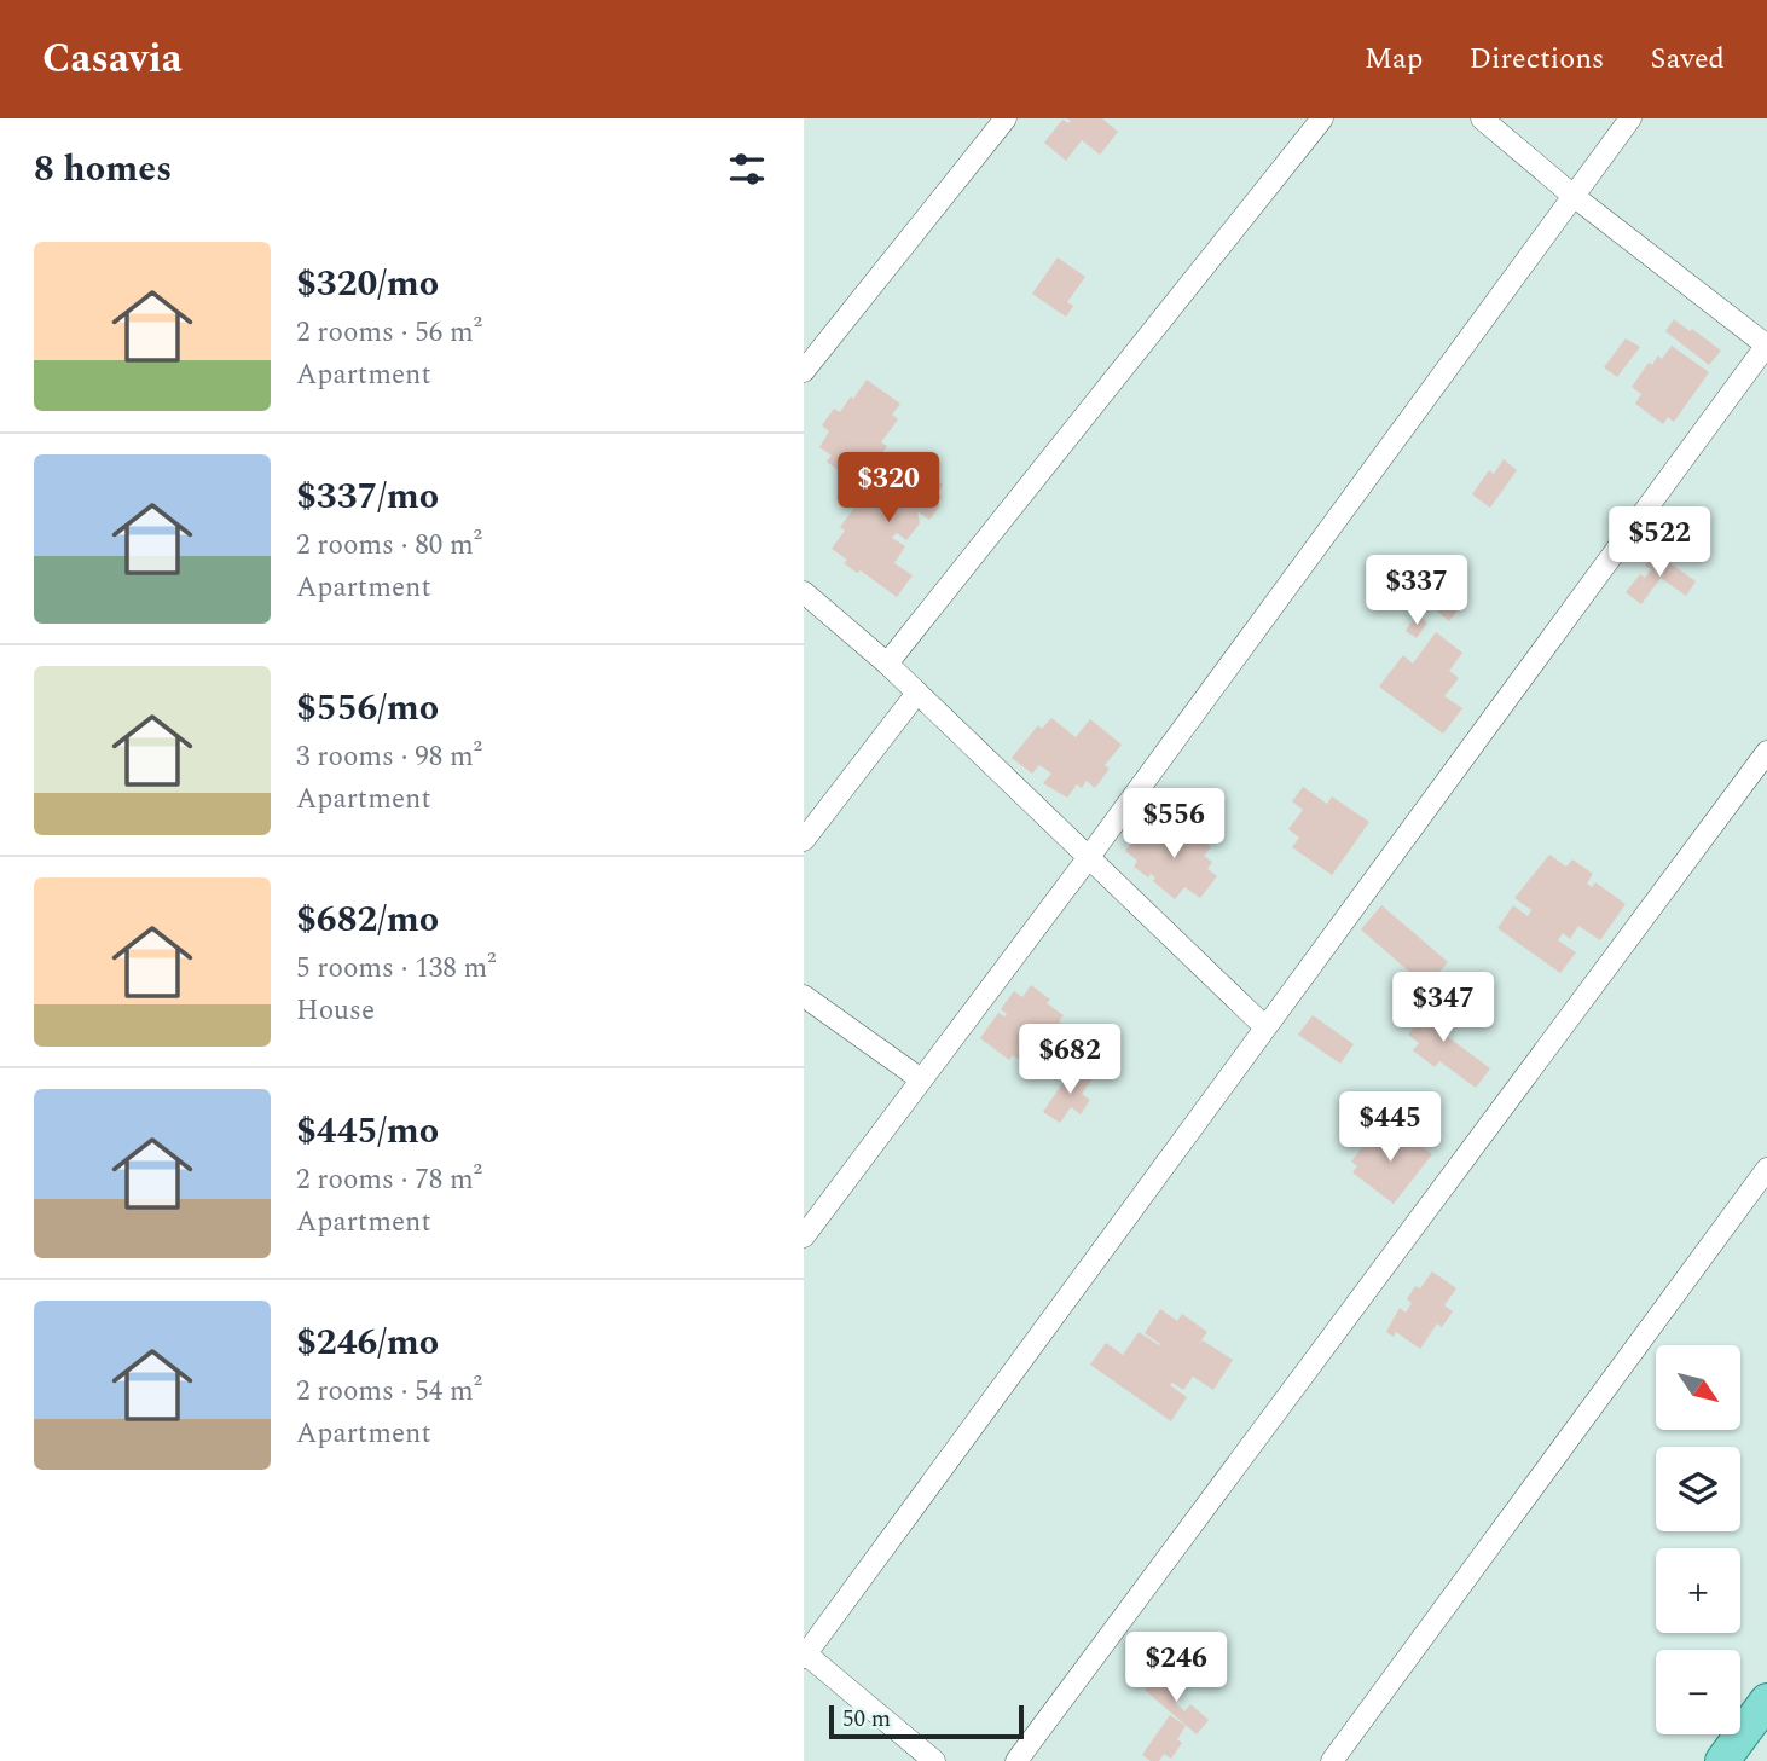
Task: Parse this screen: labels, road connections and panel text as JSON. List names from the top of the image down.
{
  "scale_bar": "50 m",
  "north": "bottom right",
  "page": {
    "header": "Casavia",
    "nav": ["Map", "Directions", "Saved"],
    "heading": "8 homes",
    "list": [
      {
        "name": "$320/mo",
        "note": "2 rooms · 56 m² · Apartment"
      },
      {
        "name": "$337/mo",
        "note": "2 rooms · 80 m² · Apartment"
      },
      {
        "name": "$556/mo",
        "note": "3 rooms · 98 m² · Apartment"
      },
      {
        "name": "$682/mo",
        "note": "5 rooms · 138 m² · House"
      },
      {
        "name": "$445/mo",
        "note": "2 rooms · 78 m² · Apartment"
      },
      {
        "name": "$246/mo",
        "note": "2 rooms · 54 m² · Apartment"
      }
    ],
    "price": [
      "$320",
      "$522",
      "$337",
      "$556",
      "$347",
      "$682",
      "$445",
      "$246"
    ],
    "map_buttons": ["+", "−"],
    "scale": "50 m"
  }
}
